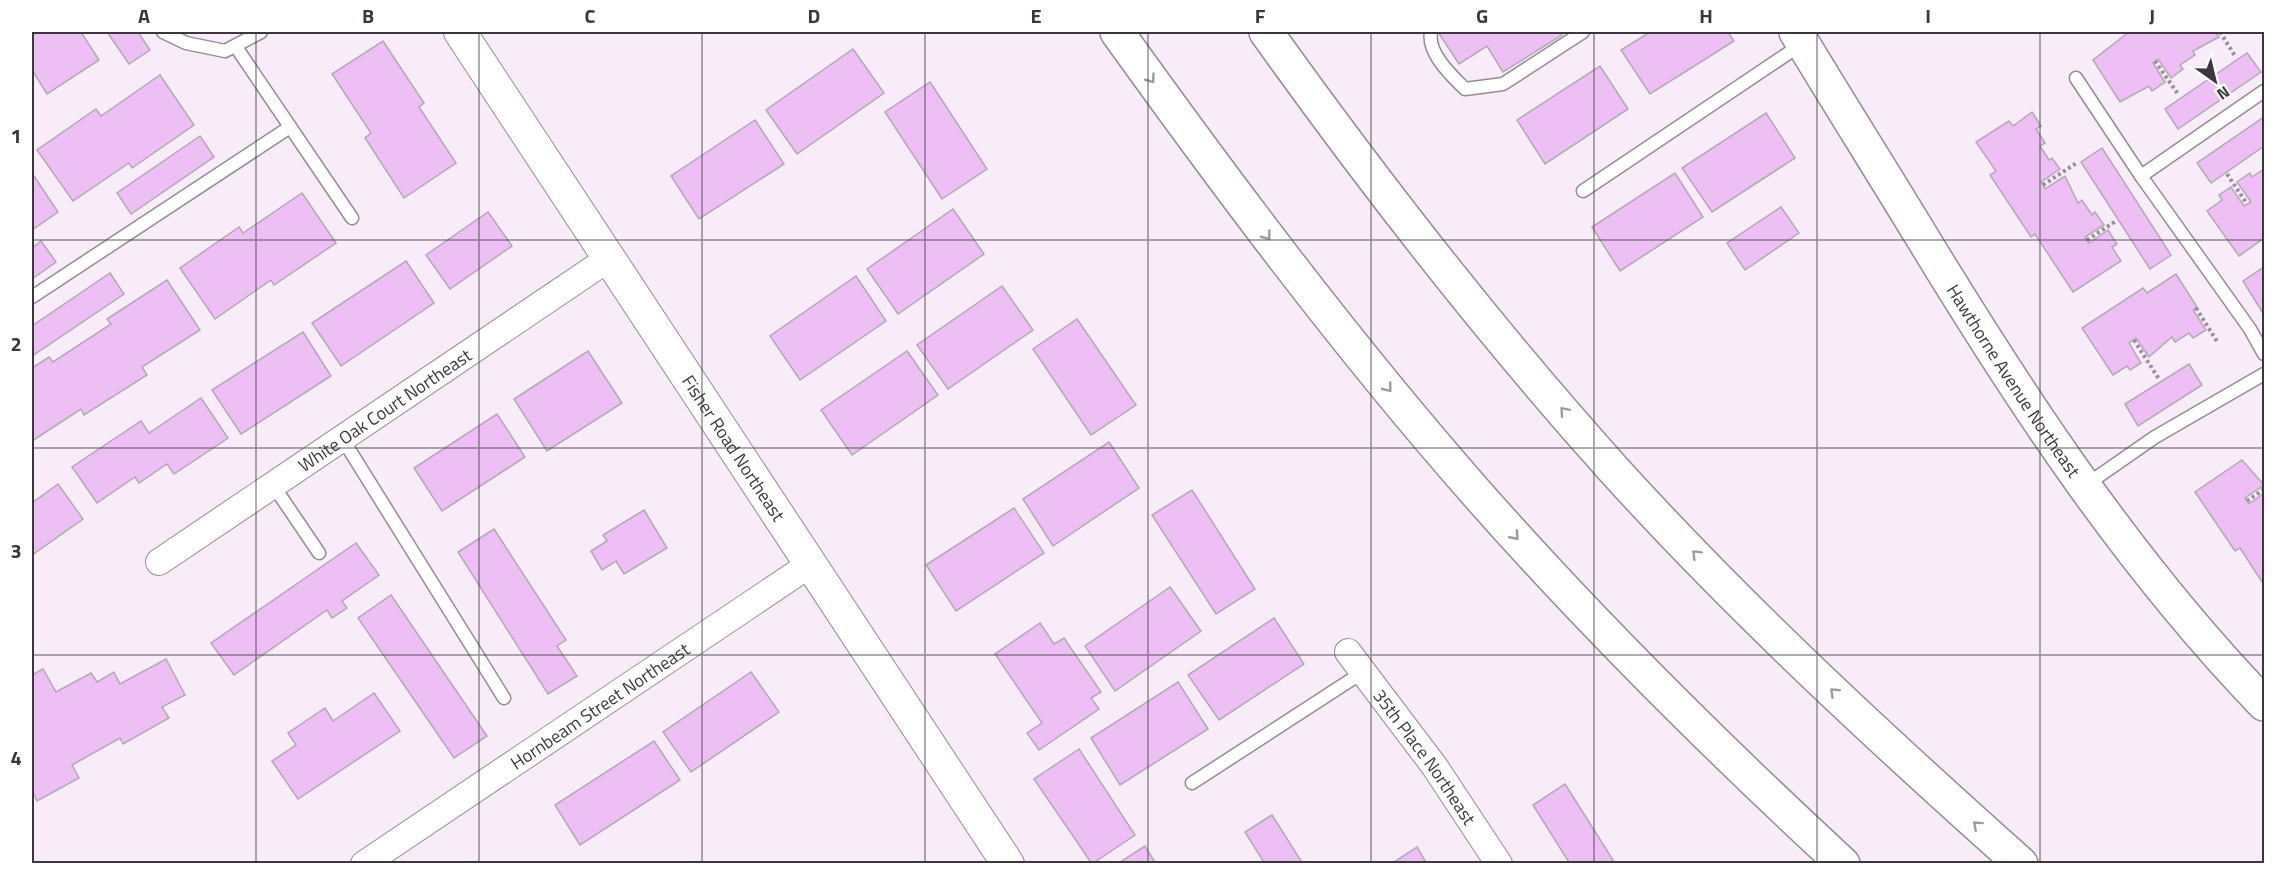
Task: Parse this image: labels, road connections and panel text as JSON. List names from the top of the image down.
{
  "streets": {
    "main road": ["Hawthorne Avenue Northeast"],
    "street": [
      "White Oak Court Northeast",
      "Fisher Road Northeast",
      "Hornbeam Street Northeast",
      "35th Place Northeast"
    ]
  },
  "crossings": [
    ["White Oak Court Northeast", "Fisher Road Northeast"],
    ["Fisher Road Northeast", "Hornbeam Street Northeast"]
  ],
  "north": "bottom right",
  "grid": {
    "columns": [
      "A",
      "B",
      "C",
      "D",
      "E",
      "F",
      "G",
      "H",
      "I",
      "J"
    ],
    "rows": [
      "1",
      "2",
      "3",
      "4"
    ]
  }
}
